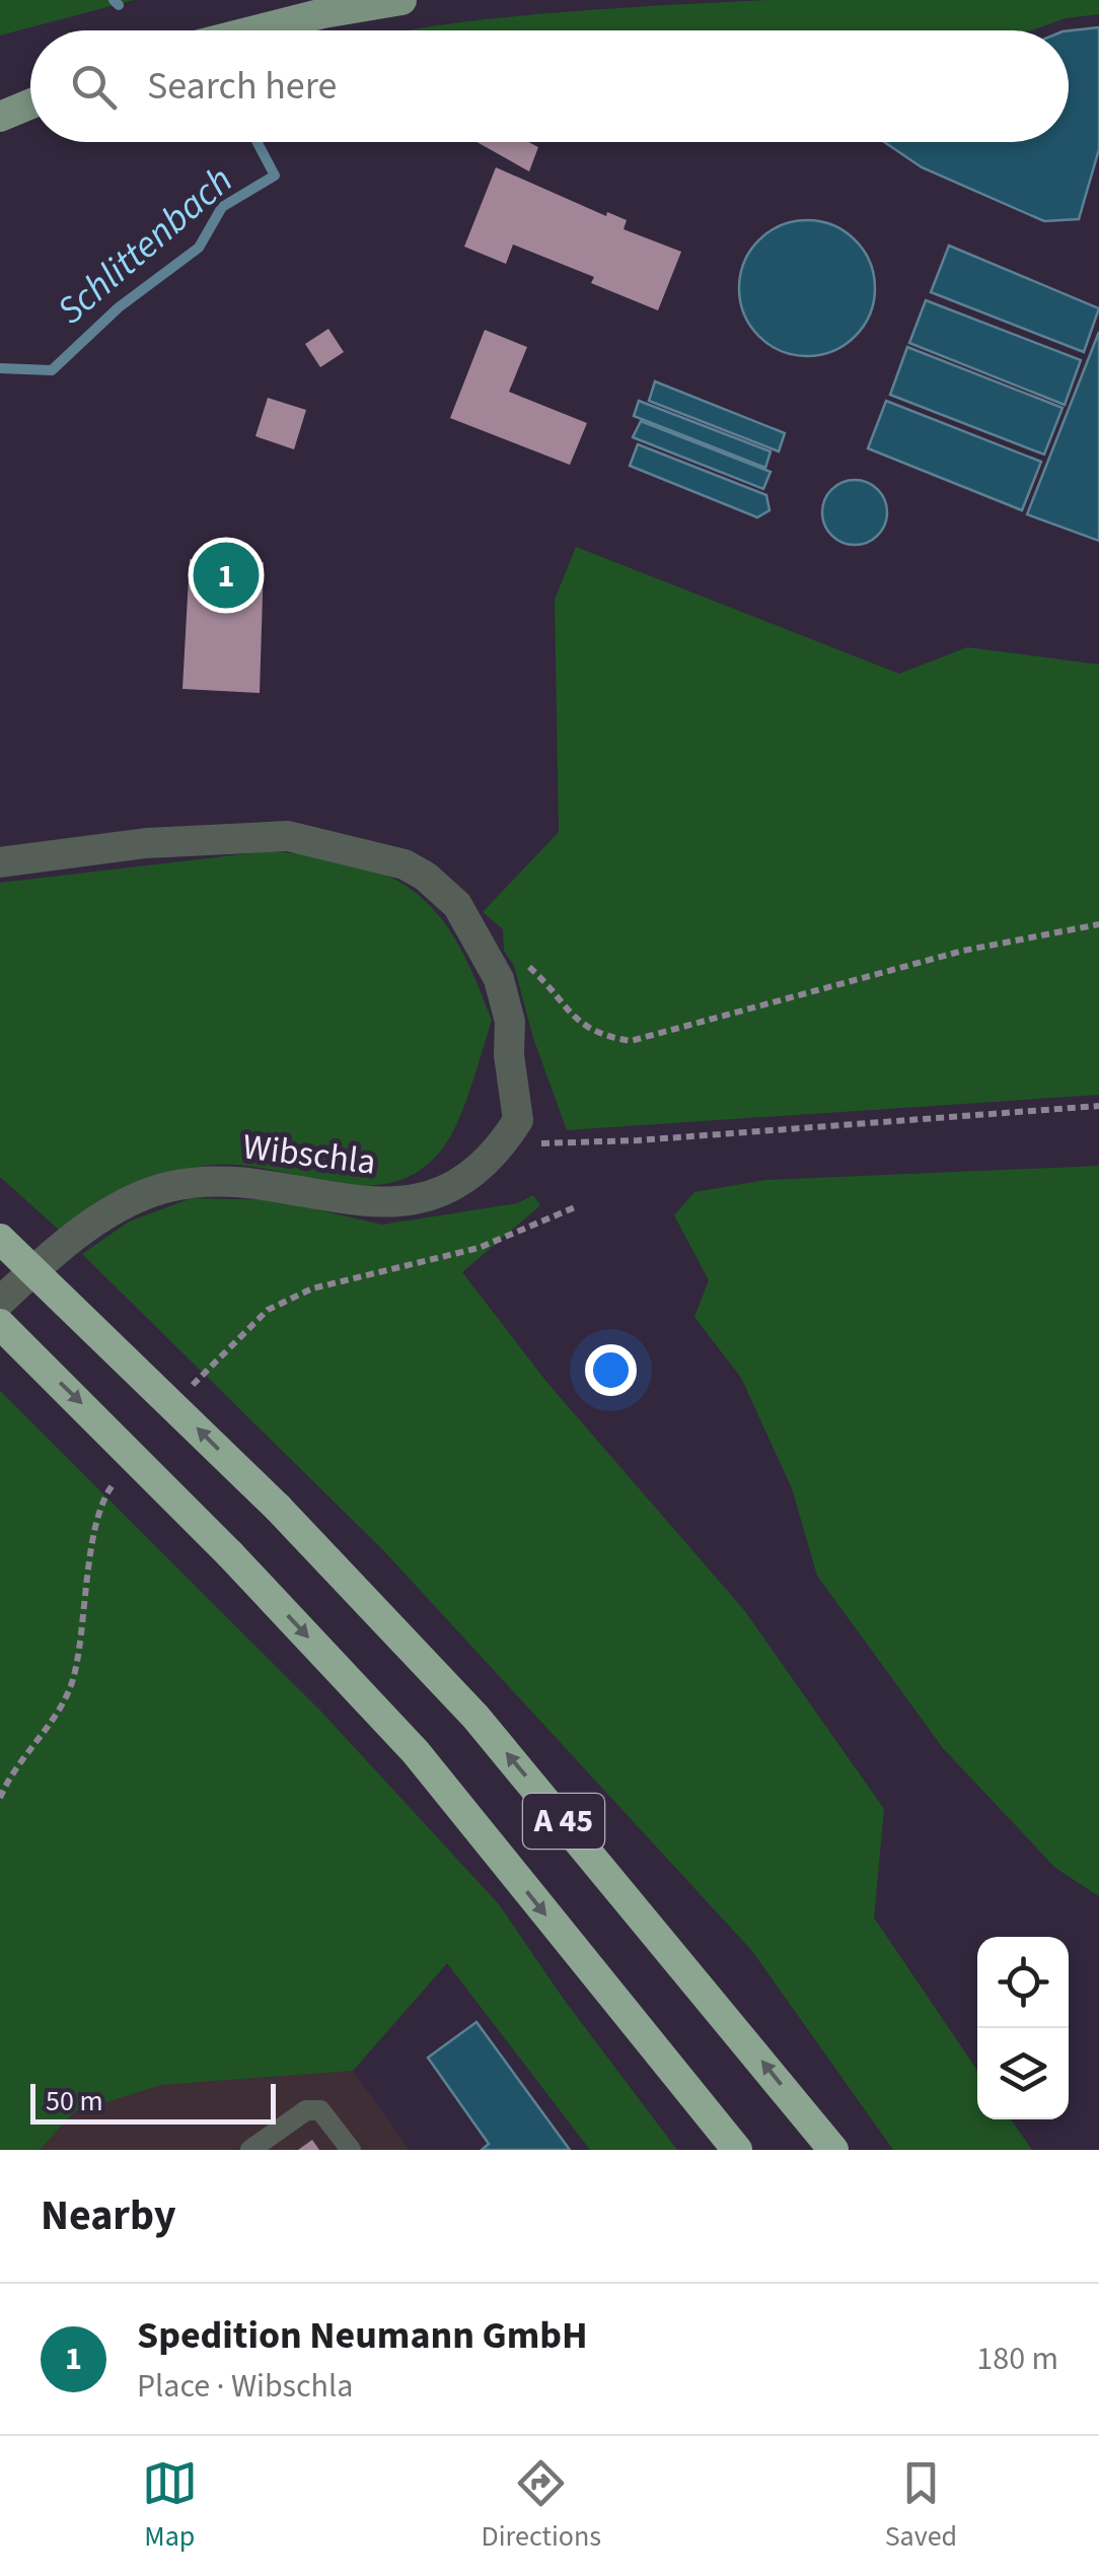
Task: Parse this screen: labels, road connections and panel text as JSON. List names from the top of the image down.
{
  "streets": {
    "highway": ["A 45"],
    "street": ["Wibschla"]
  },
  "water": ["Schlittenbach"],
  "scale_bar": "50 m",
  "page": {
    "search": "Search here",
    "pins": "1",
    "scale": "50 m",
    "heading": "Nearby",
    "list": [
      {
        "mark": "1",
        "name": "Spedition Neumann GmbH",
        "note": "Place · Wibschla",
        "value": "180 m"
      }
    ],
    "nav": ["Map", "Directions", "Saved"]
  }
}
